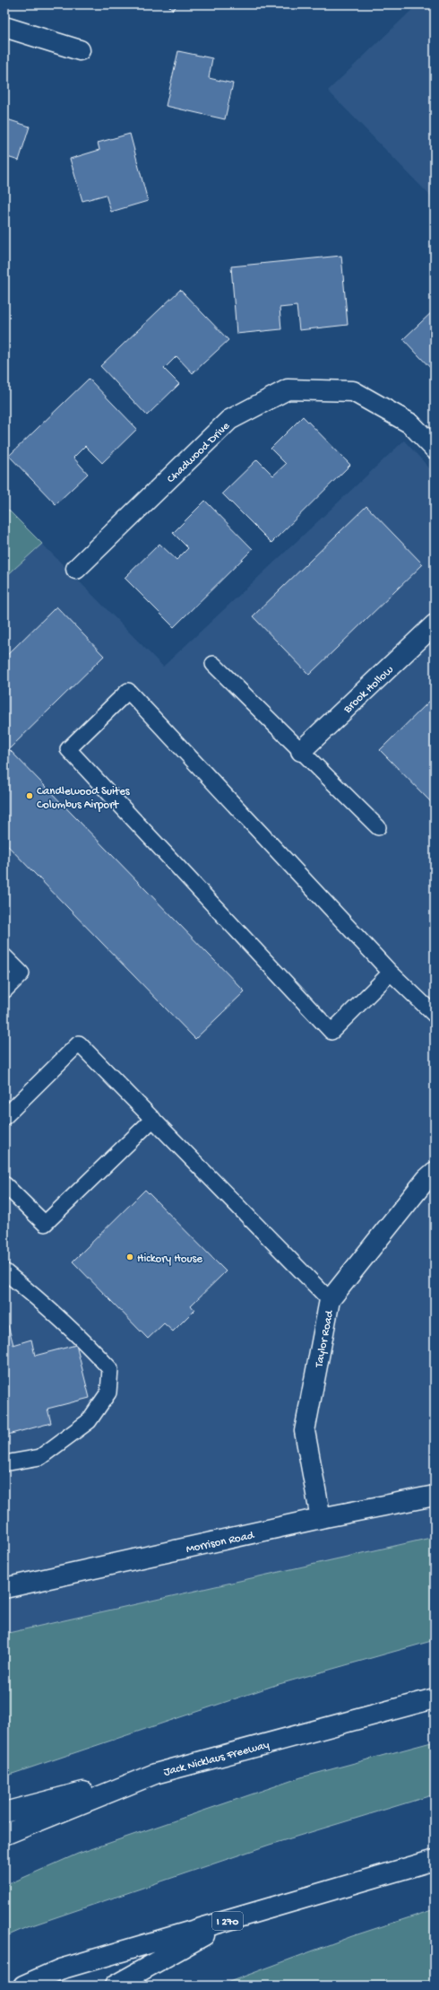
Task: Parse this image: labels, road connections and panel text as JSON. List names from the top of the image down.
{
  "streets": {
    "main road": [
      "Chadwood Drive",
      "Brook Hollow",
      "Taylor Road",
      "Morrison Road",
      "Jack Nicklaus Freeway",
      "I 270"
    ]
  },
  "crossings": [
    ["Taylor Road", "Morrison Road"]
  ],
  "places": ["Candlewood Suites Columbus Airport", "Hickory House"]
}
